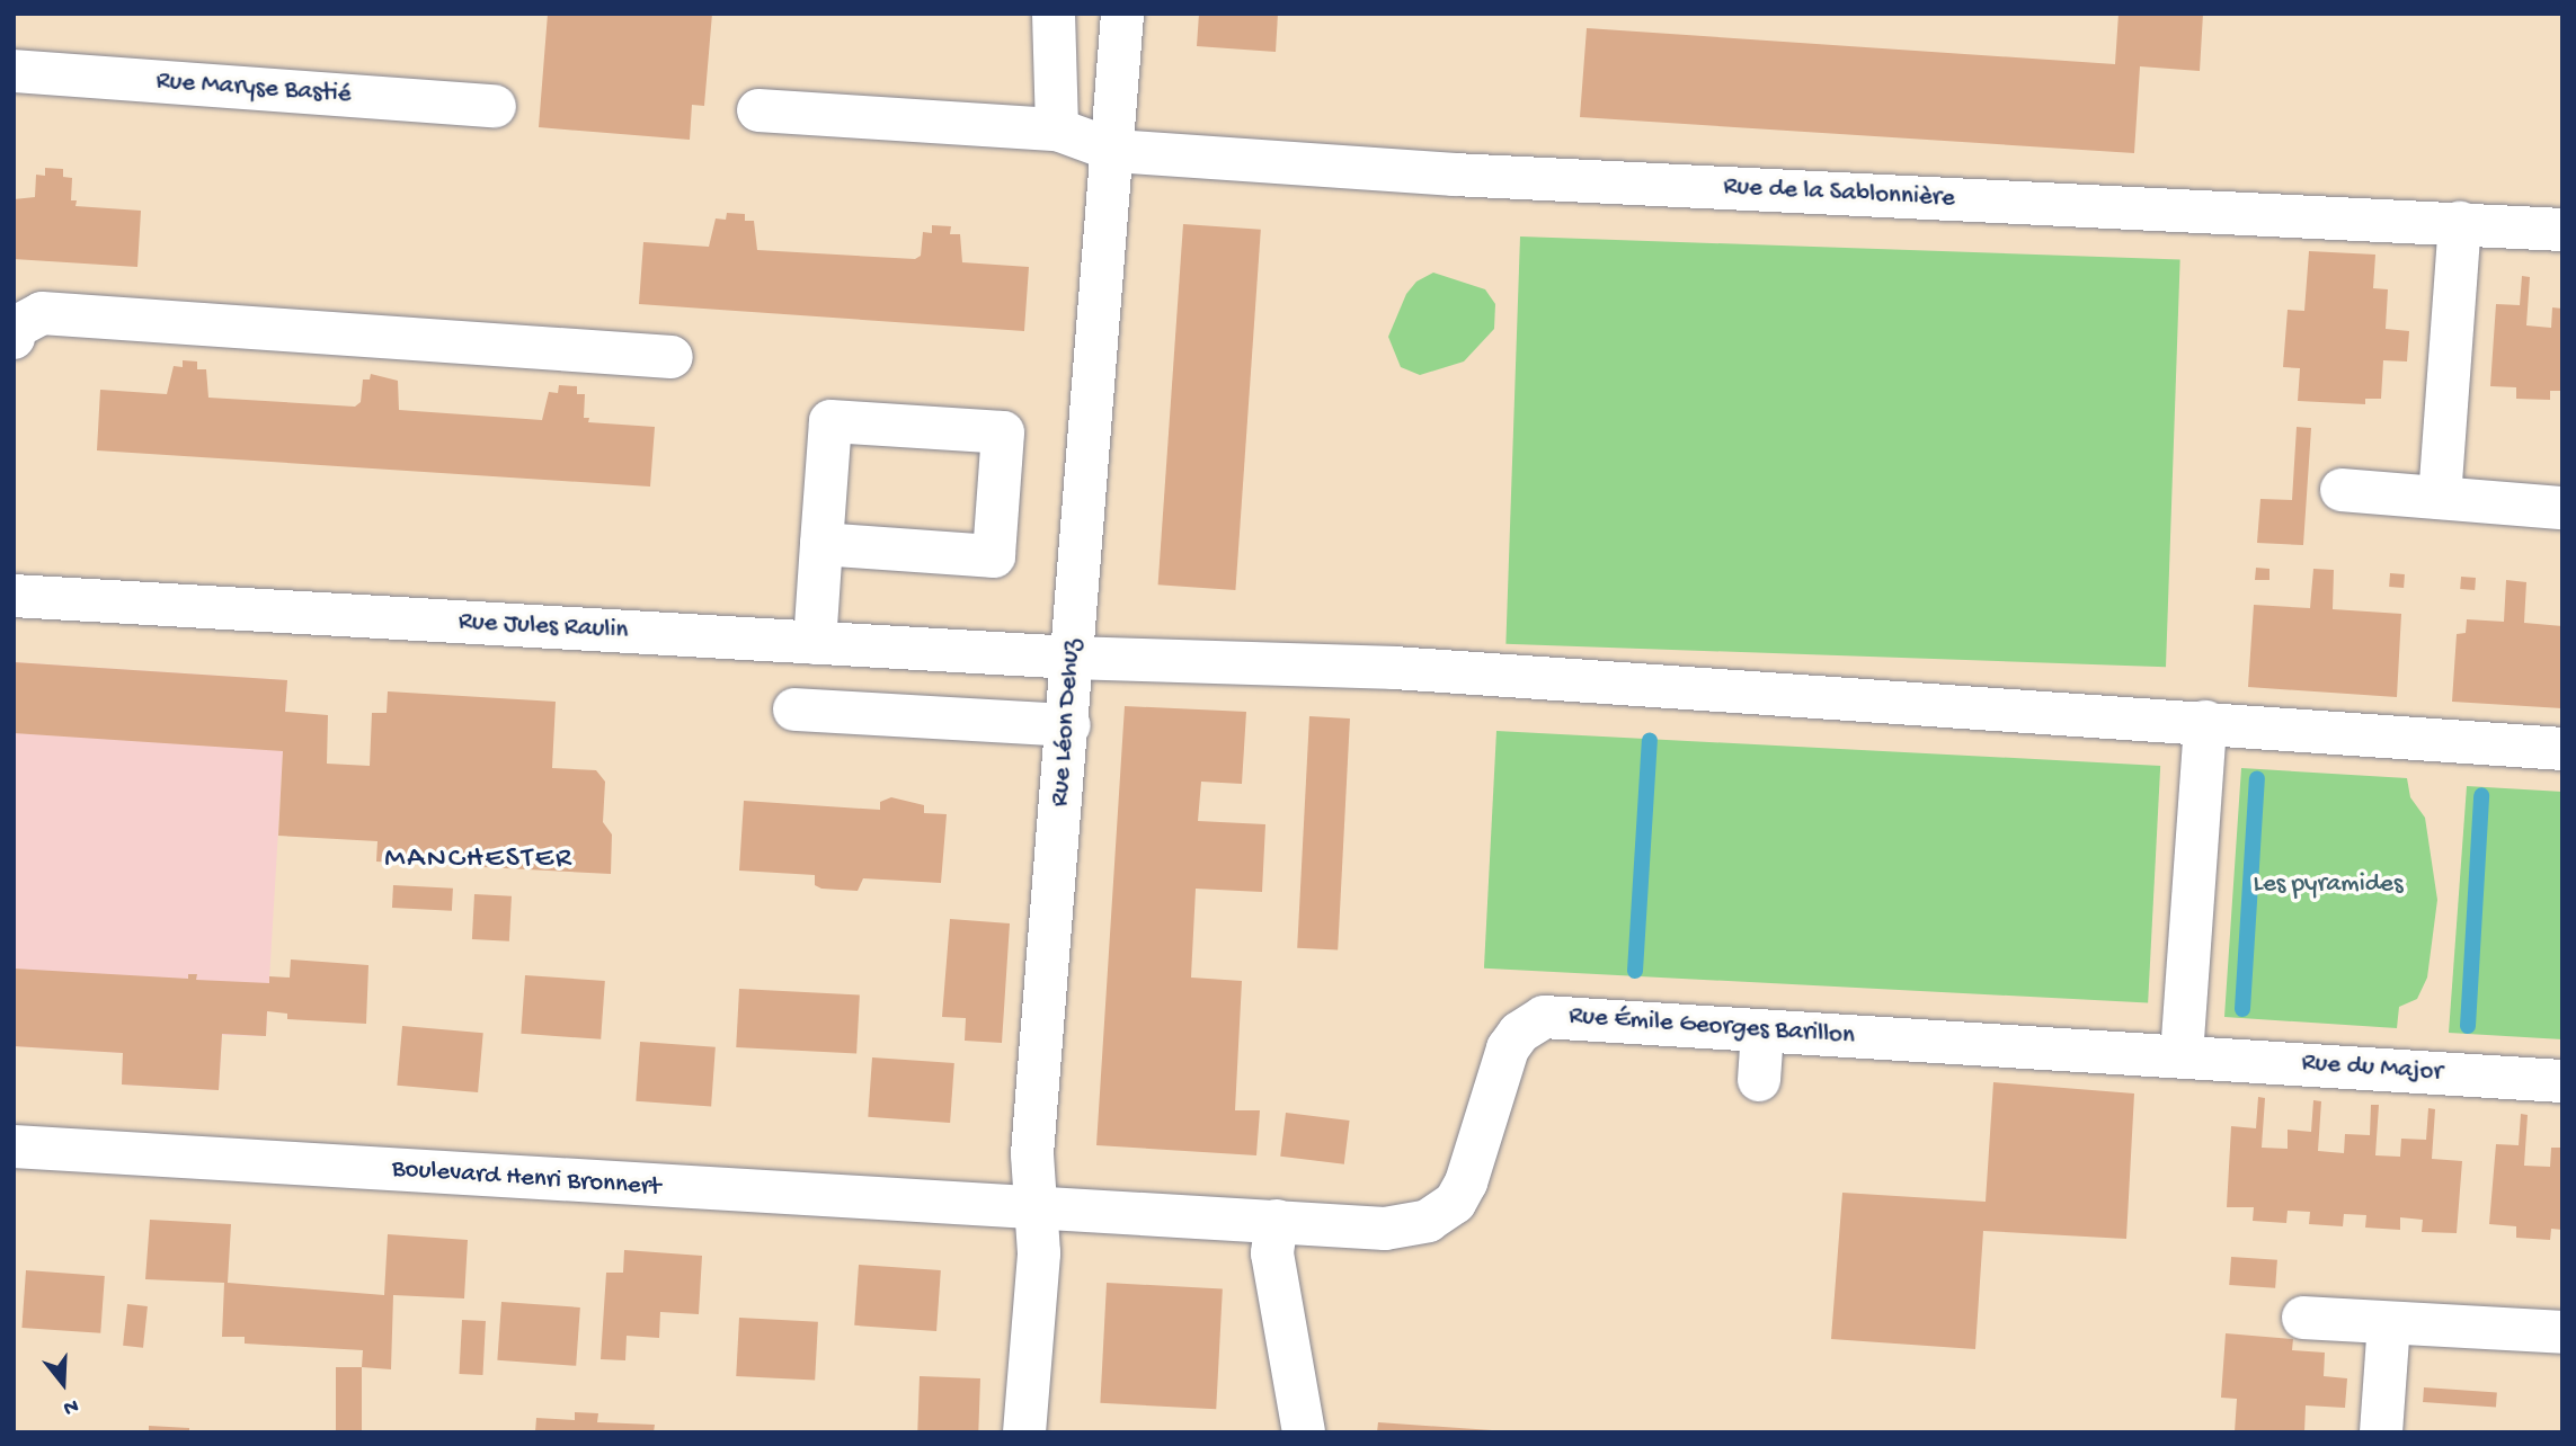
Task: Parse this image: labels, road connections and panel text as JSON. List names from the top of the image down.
{
  "streets": {
    "street": [
      "Rue Maryse Bastié",
      "Rue de la Sablonnière",
      "Rue Jules Raulin",
      "Rue Léon Dehuz",
      "Rue Émile Georges Barillon",
      "Rue du Major",
      "Boulevard Henri Bronnert"
    ]
  },
  "crossings": [
    ["Rue de la Sablonnière", "Rue Léon Dehuz"],
    ["Rue Jules Raulin", "Rue Léon Dehuz"],
    ["Rue Léon Dehuz", "Rue Émile Georges Barillon"],
    ["Rue Léon Dehuz", "Boulevard Henri Bronnert"],
    ["Rue Émile Georges Barillon", "Rue du Major"],
    ["Rue Émile Georges Barillon", "Boulevard Henri Bronnert"]
  ],
  "districts": ["MANCHESTER"],
  "parks": ["Les pyramides"],
  "north": "bottom"
}
